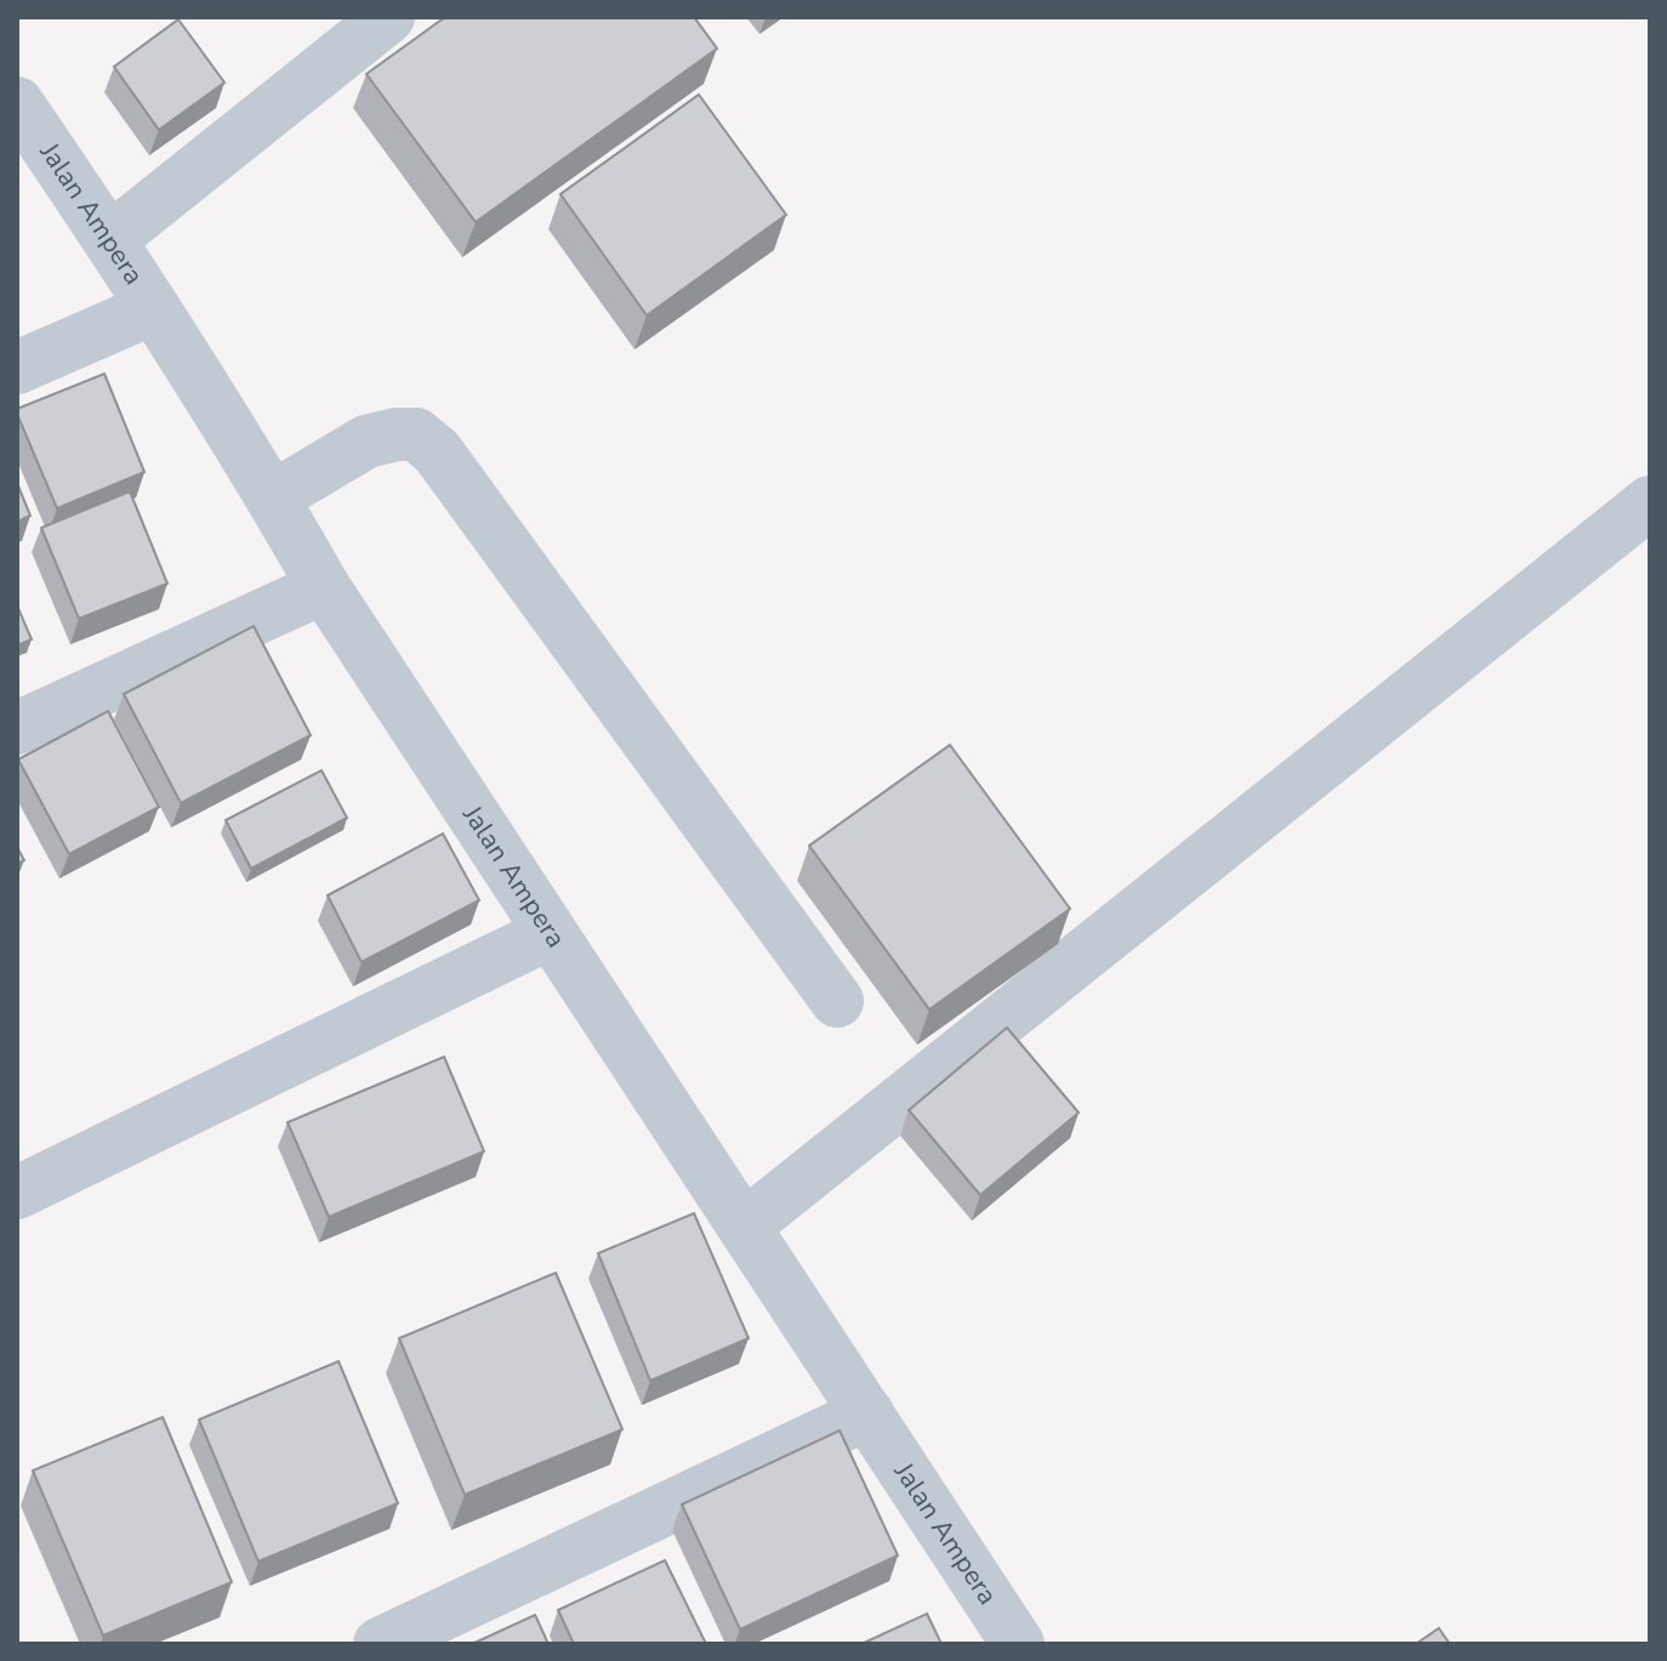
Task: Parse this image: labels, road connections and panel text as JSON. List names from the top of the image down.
{
  "streets": {
    "street": ["Jalan Ampera"]
  }
}
